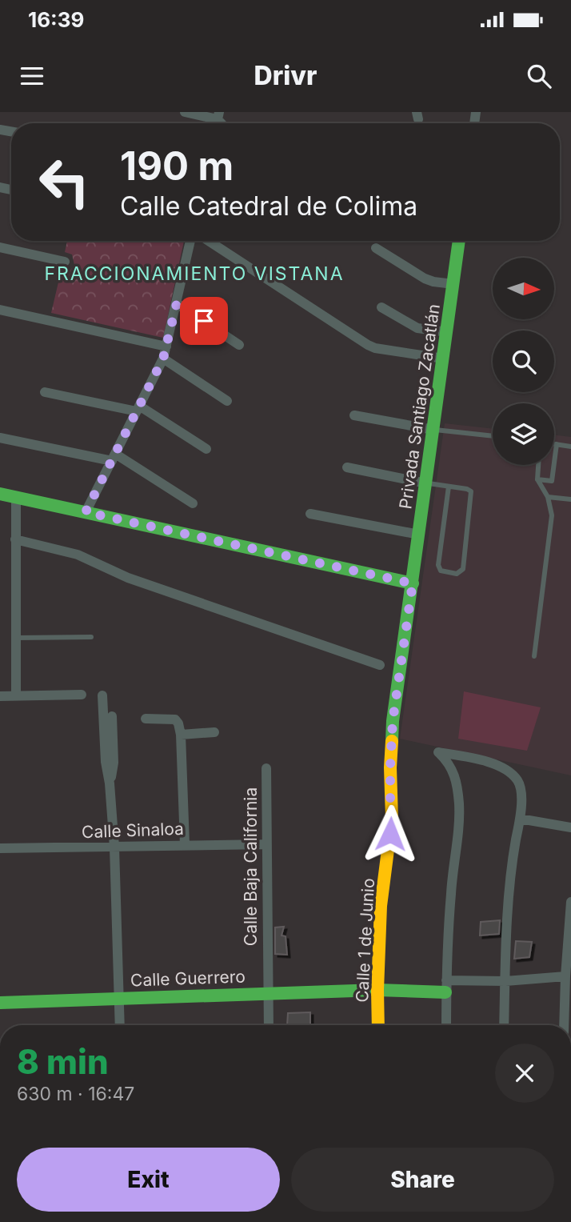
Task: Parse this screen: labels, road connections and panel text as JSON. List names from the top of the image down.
{
  "streets": {
    "street": [
      "Privada Santiago Zacatlán",
      "Calle Sinaloa",
      "Calle Baja California",
      "Calle 1 de Junio",
      "Calle Guerrero"
    ]
  },
  "crossings": [
    ["Privada Santiago Zacatlán", "Calle 1 de Junio"],
    ["Calle Sinaloa", "Calle Baja California"],
    ["Calle Baja California", "Calle Guerrero"],
    ["Calle 1 de Junio", "Calle Guerrero"]
  ],
  "districts": ["FRACCIONAMIENTO VISTANA"],
  "north": "right",
  "page": {
    "status": "16:39",
    "header": "Drivr",
    "turn": ["190 m", "Calle Catedral de Colima"],
    "heading": ["8 min", "630 m · 16:47"],
    "buttons": ["Exit", "Share"]
  }
}
